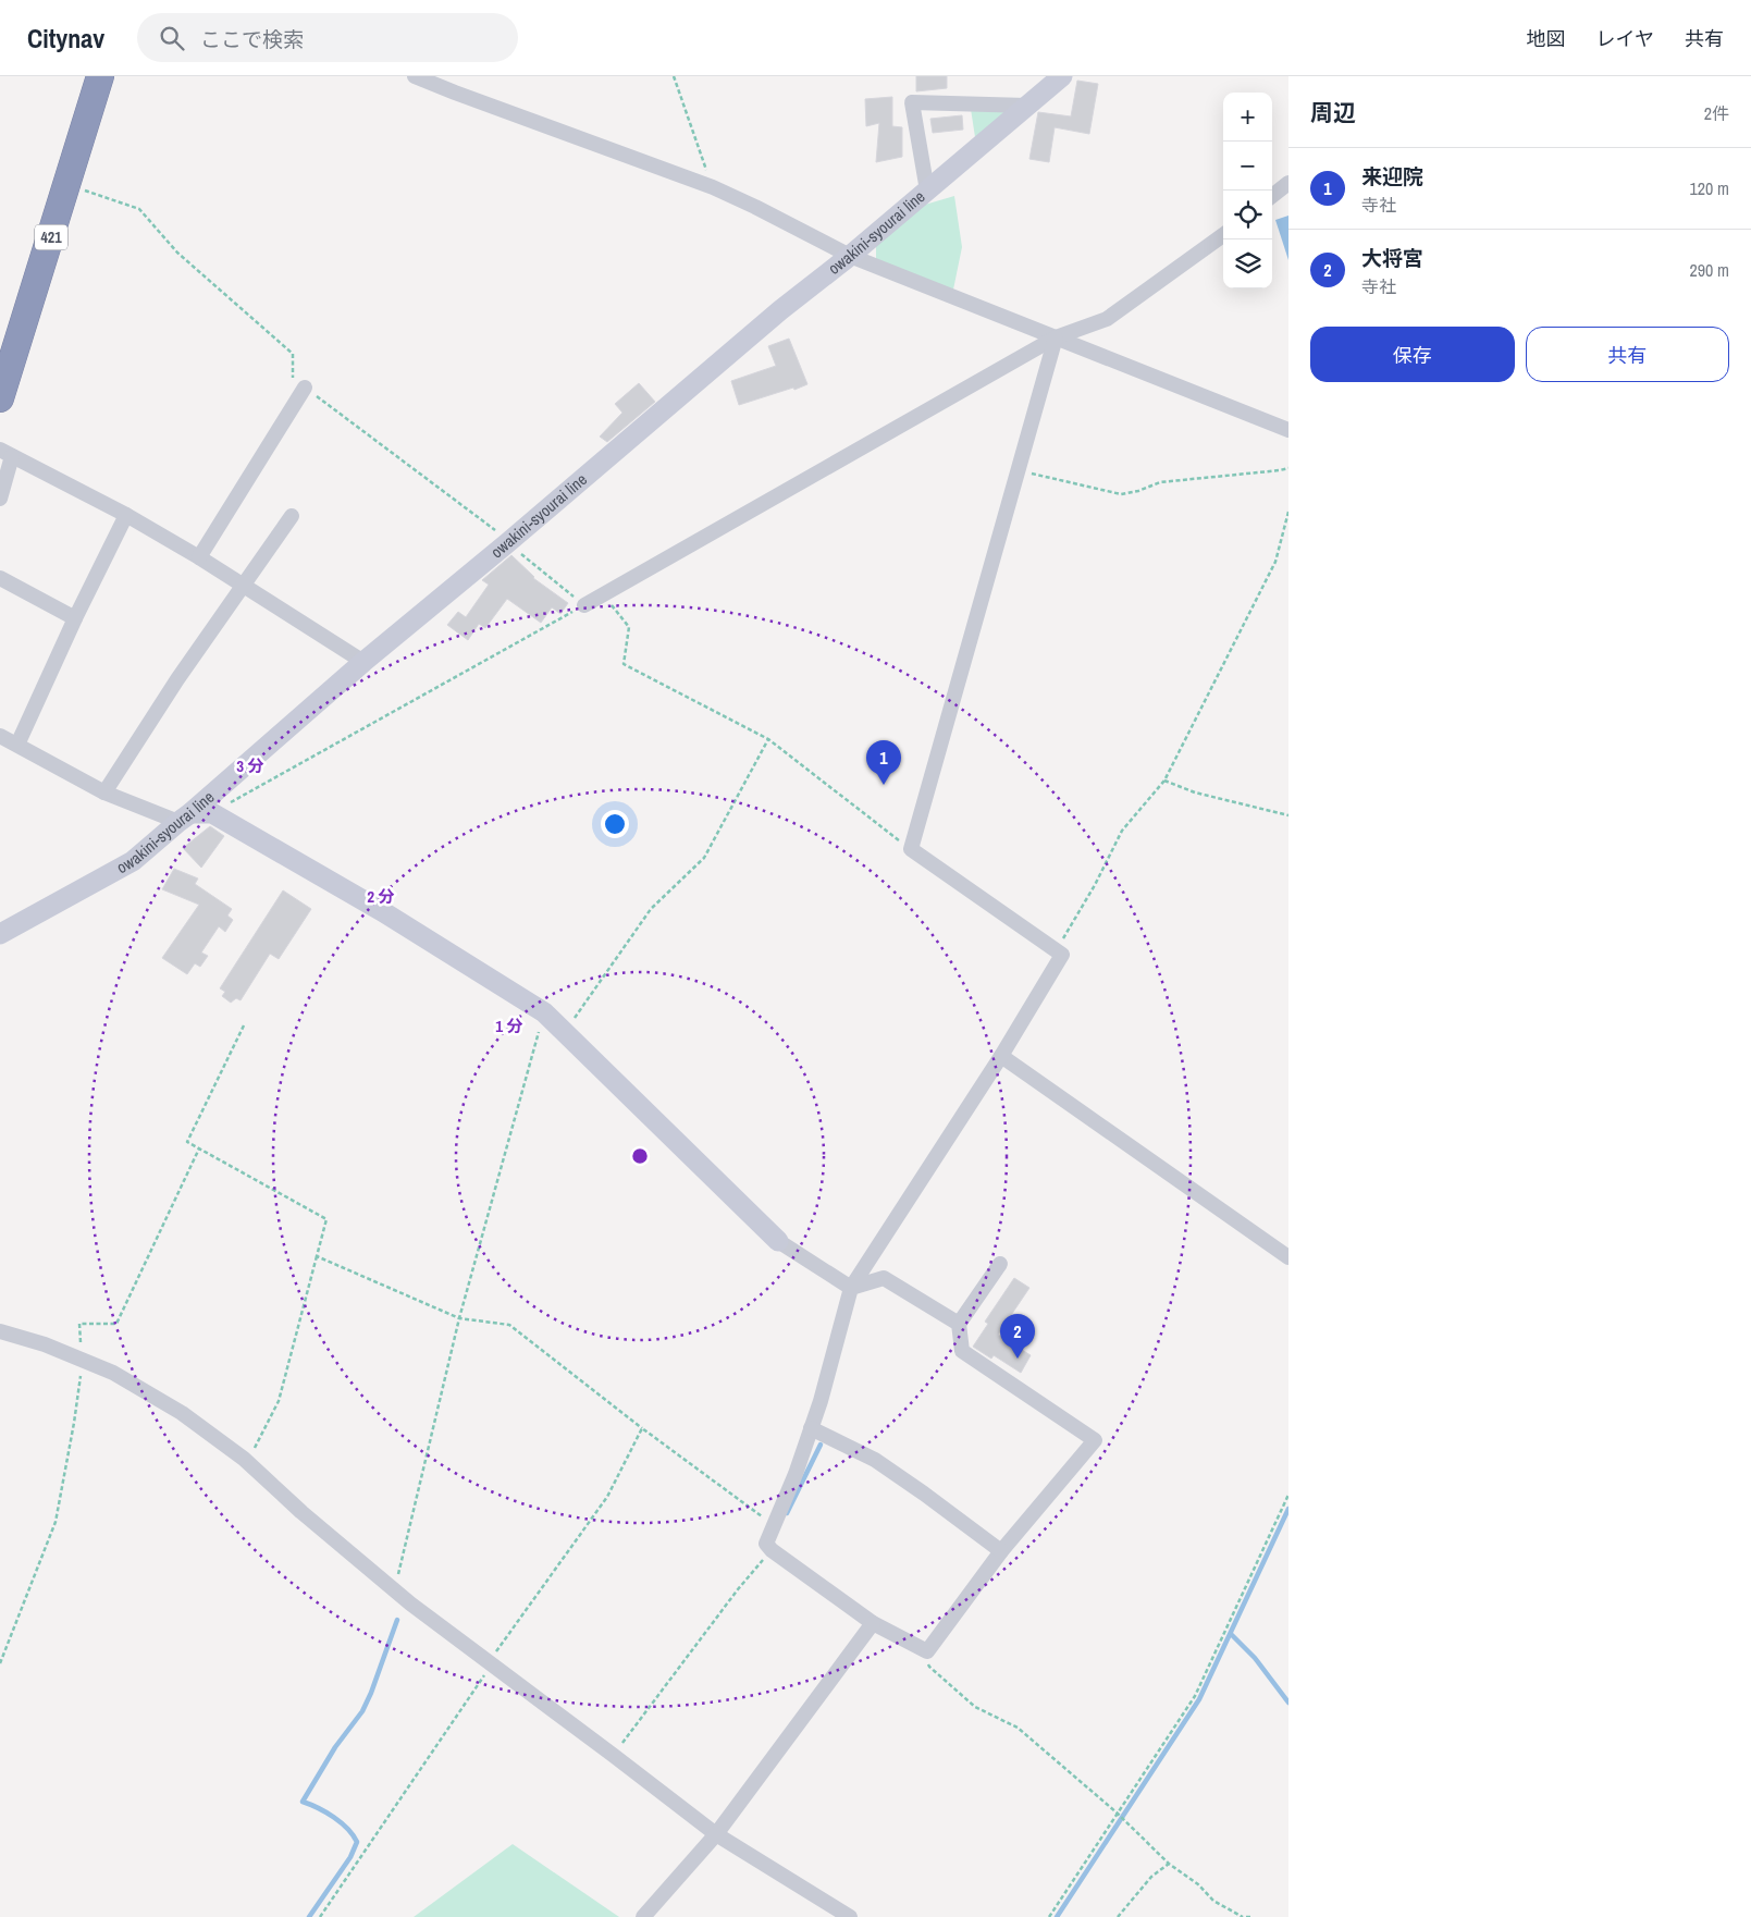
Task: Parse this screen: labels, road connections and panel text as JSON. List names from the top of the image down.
{
  "streets": {
    "highway": ["421"],
    "main road": ["owakini-syourai line"]
  },
  "page": {
    "header": "Citynav",
    "search": "ここで検索",
    "nav": ["地図", "レイヤ", "共有"],
    "heading": ["周辺", "2件"],
    "map_buttons": ["+", "−"],
    "list": [
      {
        "mark": "1",
        "name": "来迎院",
        "note": "寺社",
        "value": "120 m"
      },
      {
        "mark": "2",
        "name": "大将宮",
        "note": "寺社",
        "value": "290 m"
      }
    ],
    "buttons": ["保存", "共有"],
    "pins": ["1", "2"]
  },
  "rings": ["3 分", "2 分", "1 分"]
}
